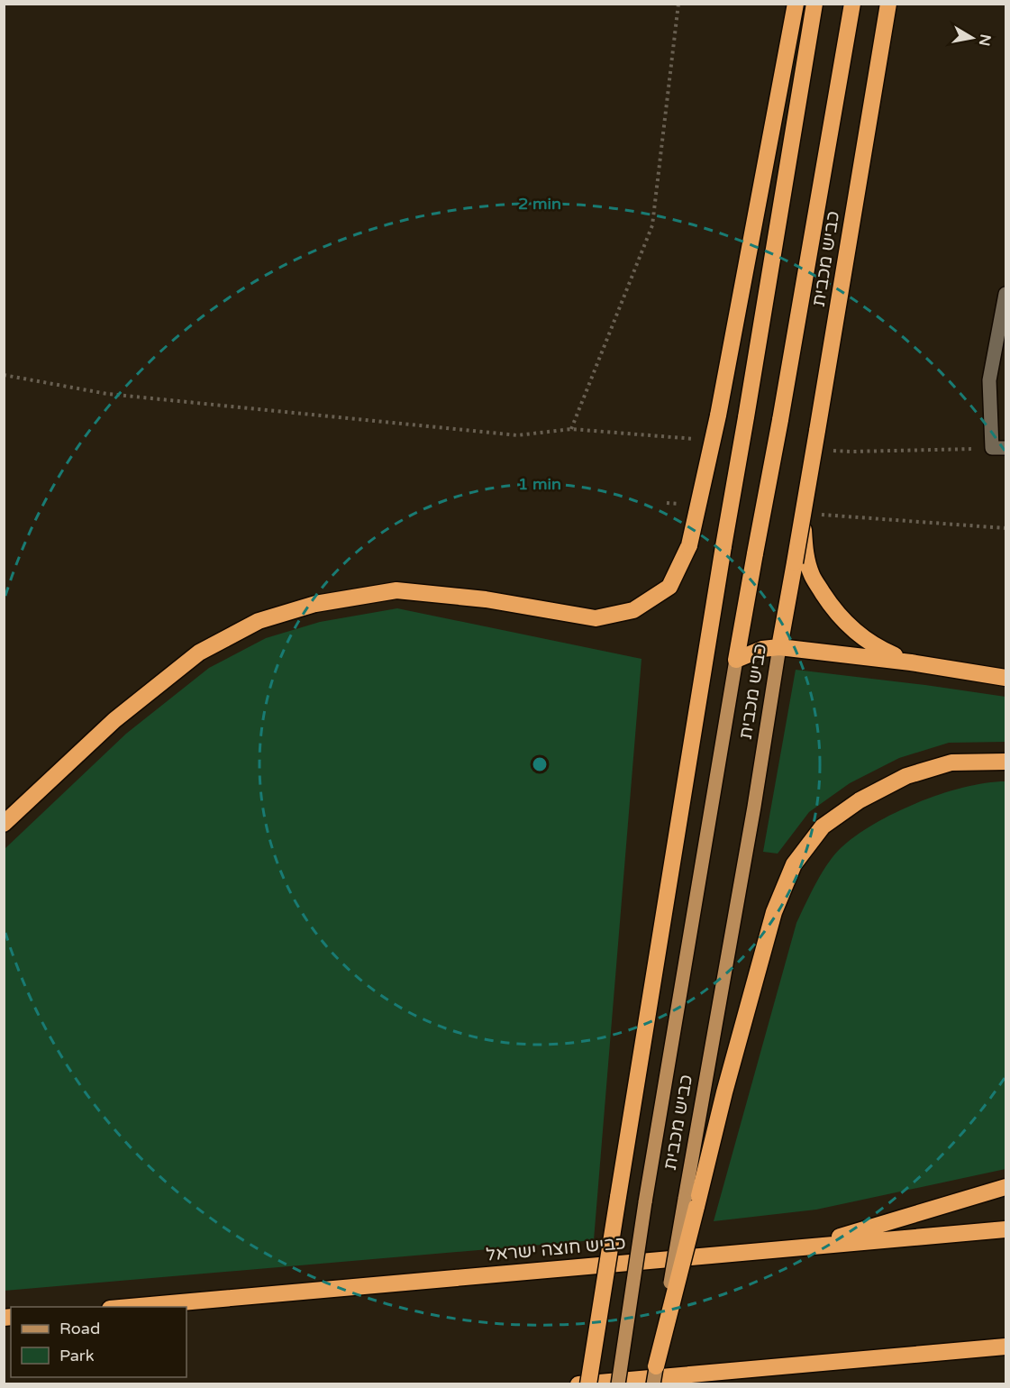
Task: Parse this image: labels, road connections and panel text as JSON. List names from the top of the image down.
{
  "streets": {
    "highway": ["כביש מכבית", "כביש חוצה ישראל"]
  },
  "legend": ["Road", "Park"],
  "north": "right",
  "rings": ["2 min", "1 min"]
}
